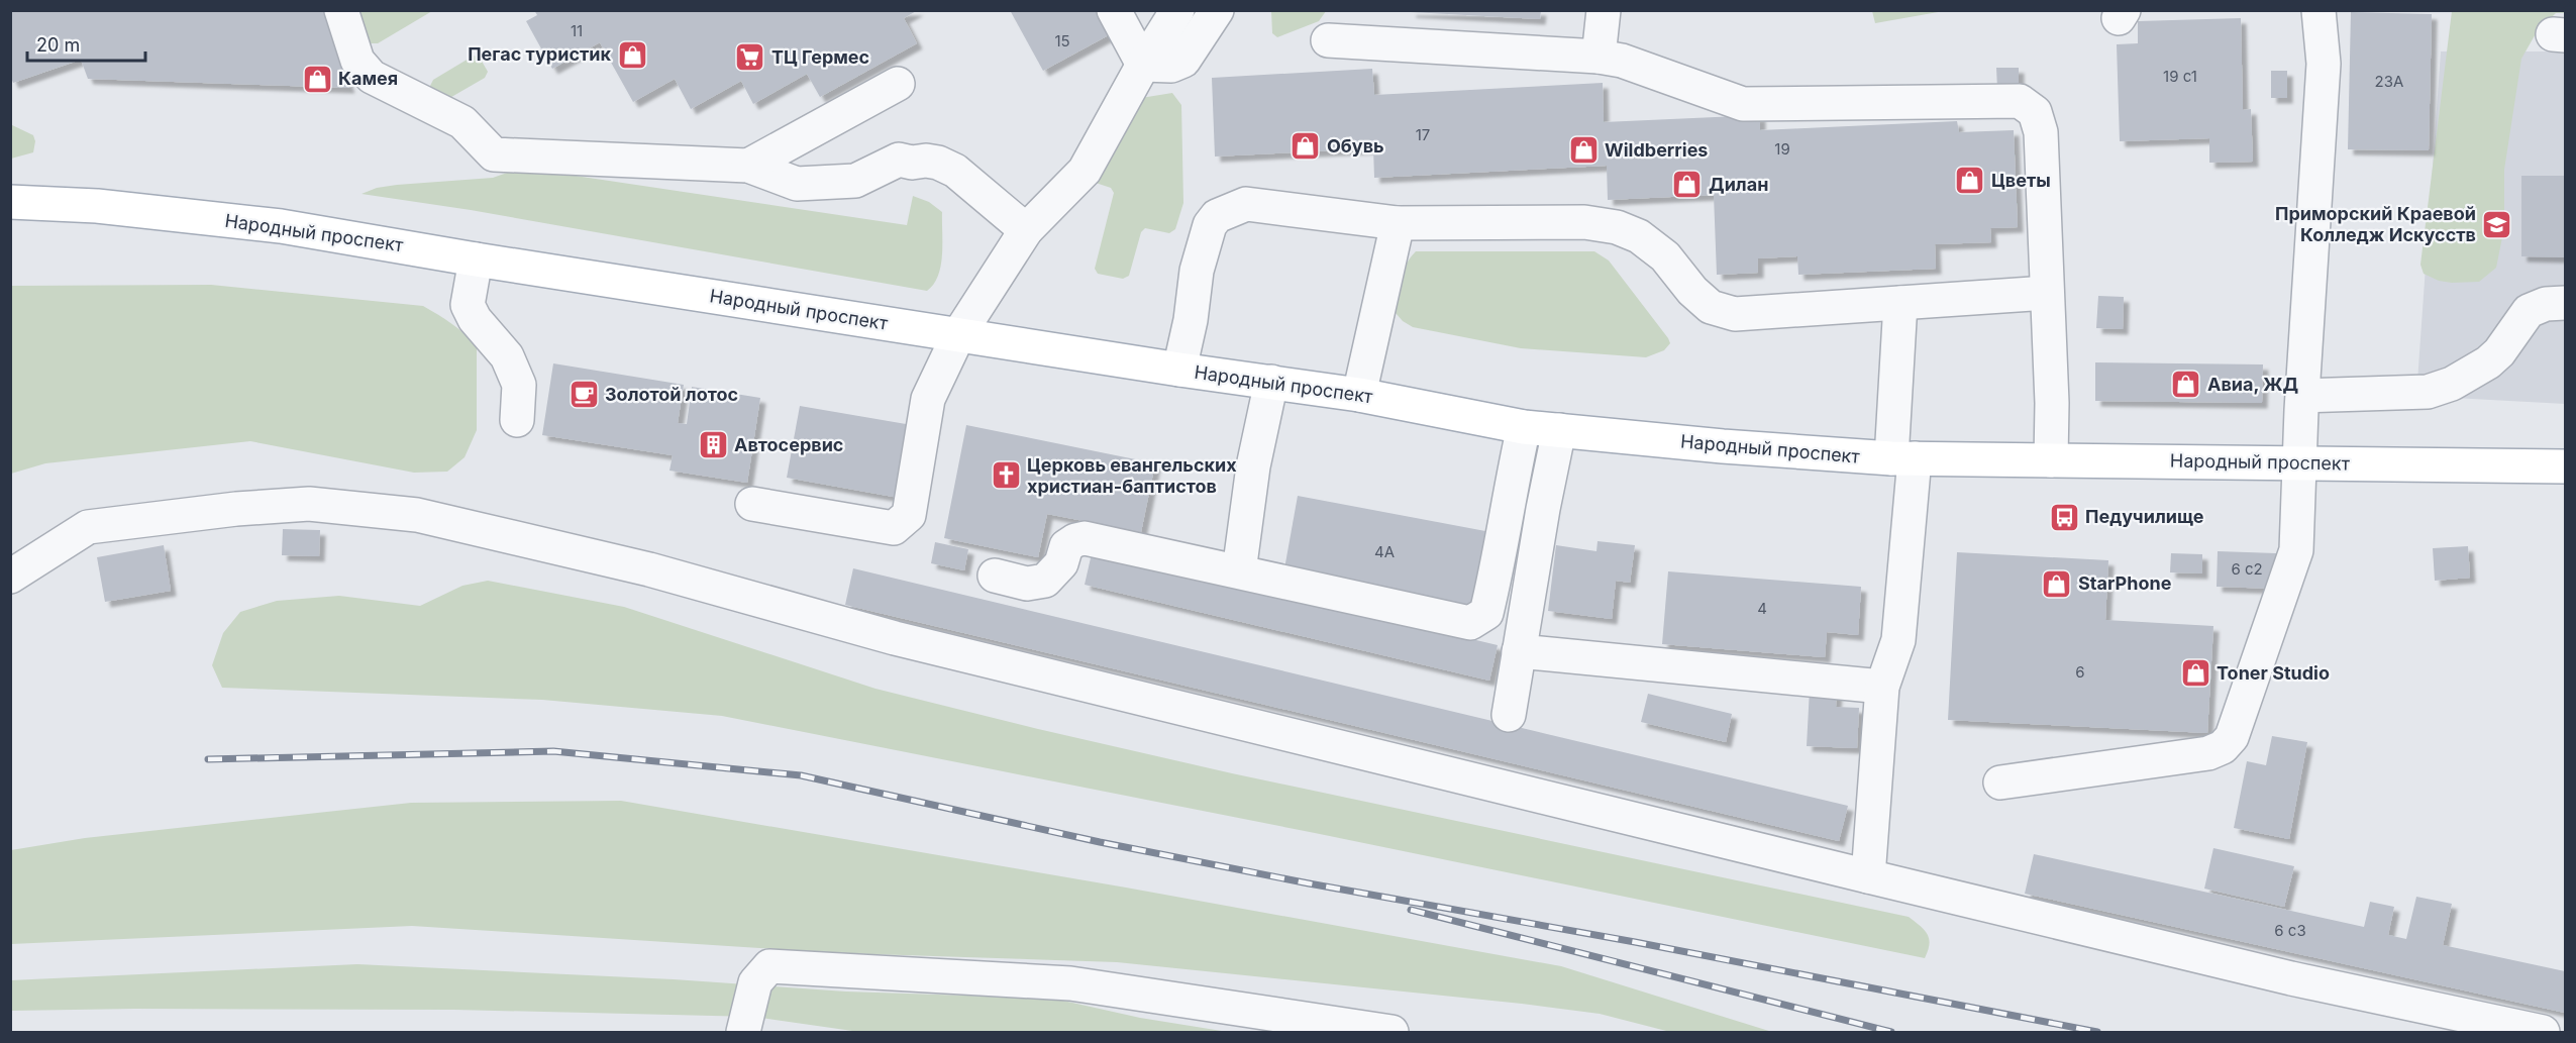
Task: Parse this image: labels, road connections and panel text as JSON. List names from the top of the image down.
{
  "streets": {
    "main road": ["Народный проспект"]
  },
  "places": {
    "shop": [
      "Пегас туристик",
      "Камея",
      "Обувь",
      "Wildberries",
      "Цветы",
      "Дилан",
      "Авиа, ЖД",
      "StarPhone",
      "Toner Studio"
    ],
    "supermarket": ["ТЦ Гермес"],
    "school or university": ["Приморский Краевой Колледж Искусств"],
    "cafe": ["Золотой лотос"],
    "building": ["Автосервис"],
    "church": ["Церковь евангельских христиан-баптистов"],
    "bus stop": ["Педучилище"]
  },
  "house_numbers": [
    "11",
    "15",
    "19 с1",
    "23А",
    "17",
    "19",
    "4А",
    "6 с2",
    "4",
    "6",
    "6 с3"
  ],
  "scale_bar": "20 m"
}
